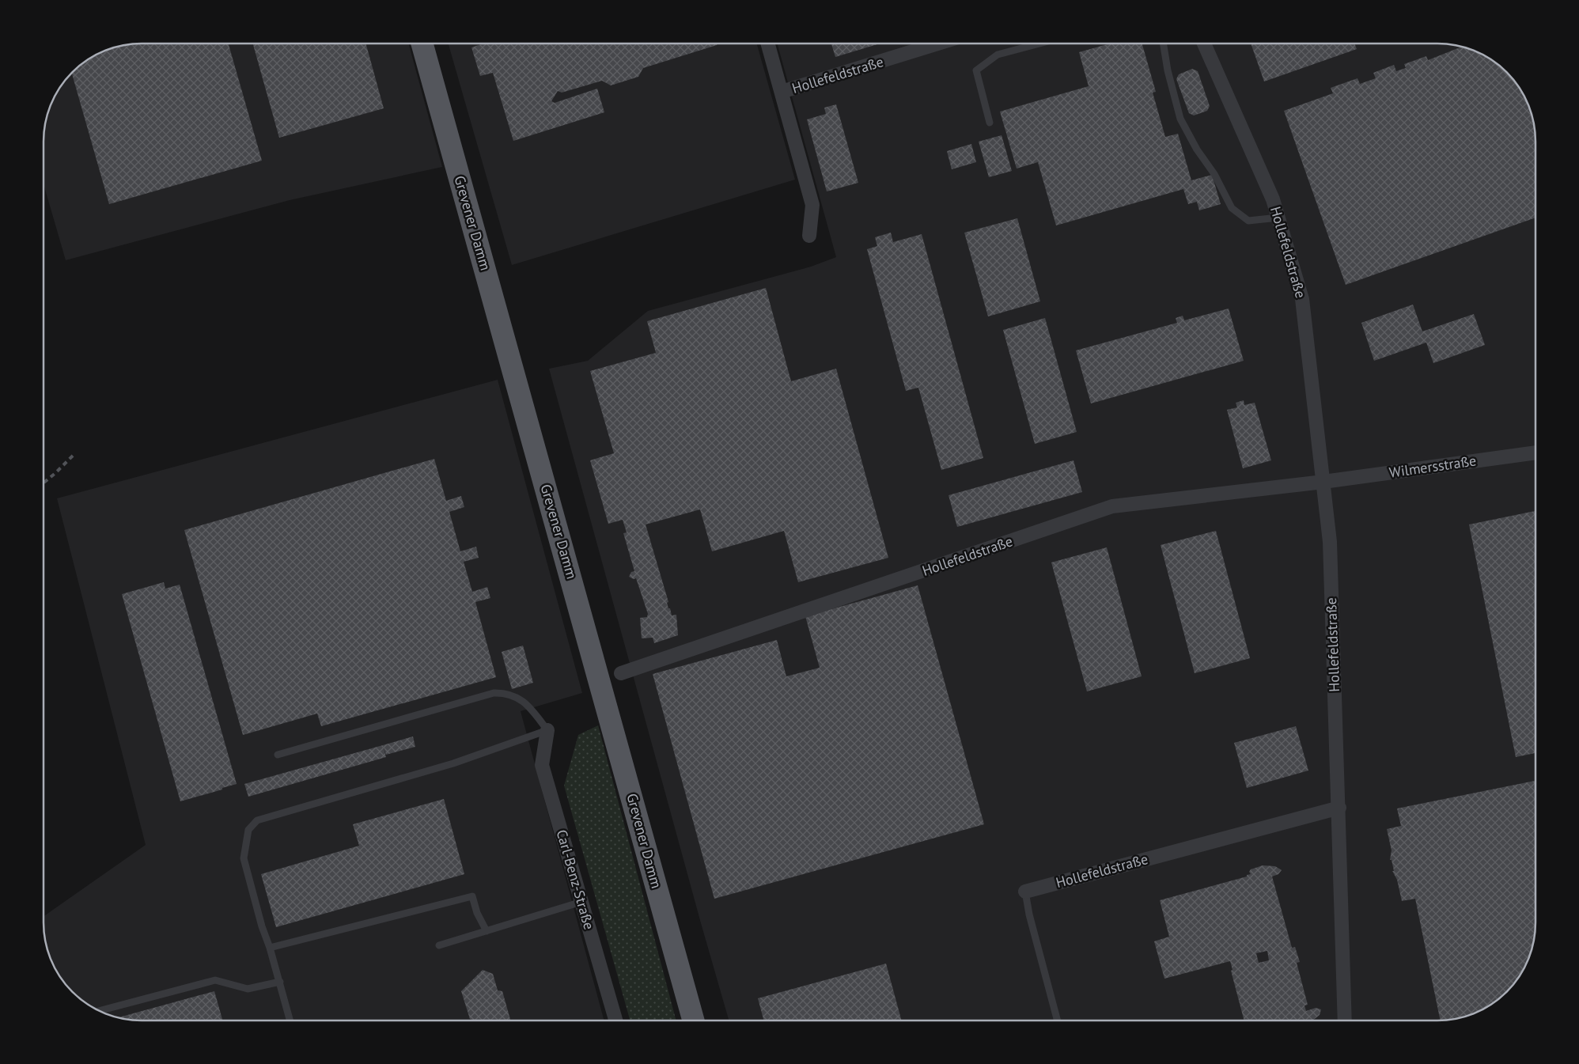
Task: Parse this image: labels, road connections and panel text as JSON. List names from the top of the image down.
{
  "streets": {
    "main road": ["Grevener Damm"],
    "street": ["Hollefeldstraße", "Wilmersstraße", "Carl-Benz-Straße"]
  },
  "crossings": [
    ["Hollefeldstraße", "Wilmersstraße"]
  ]
}
